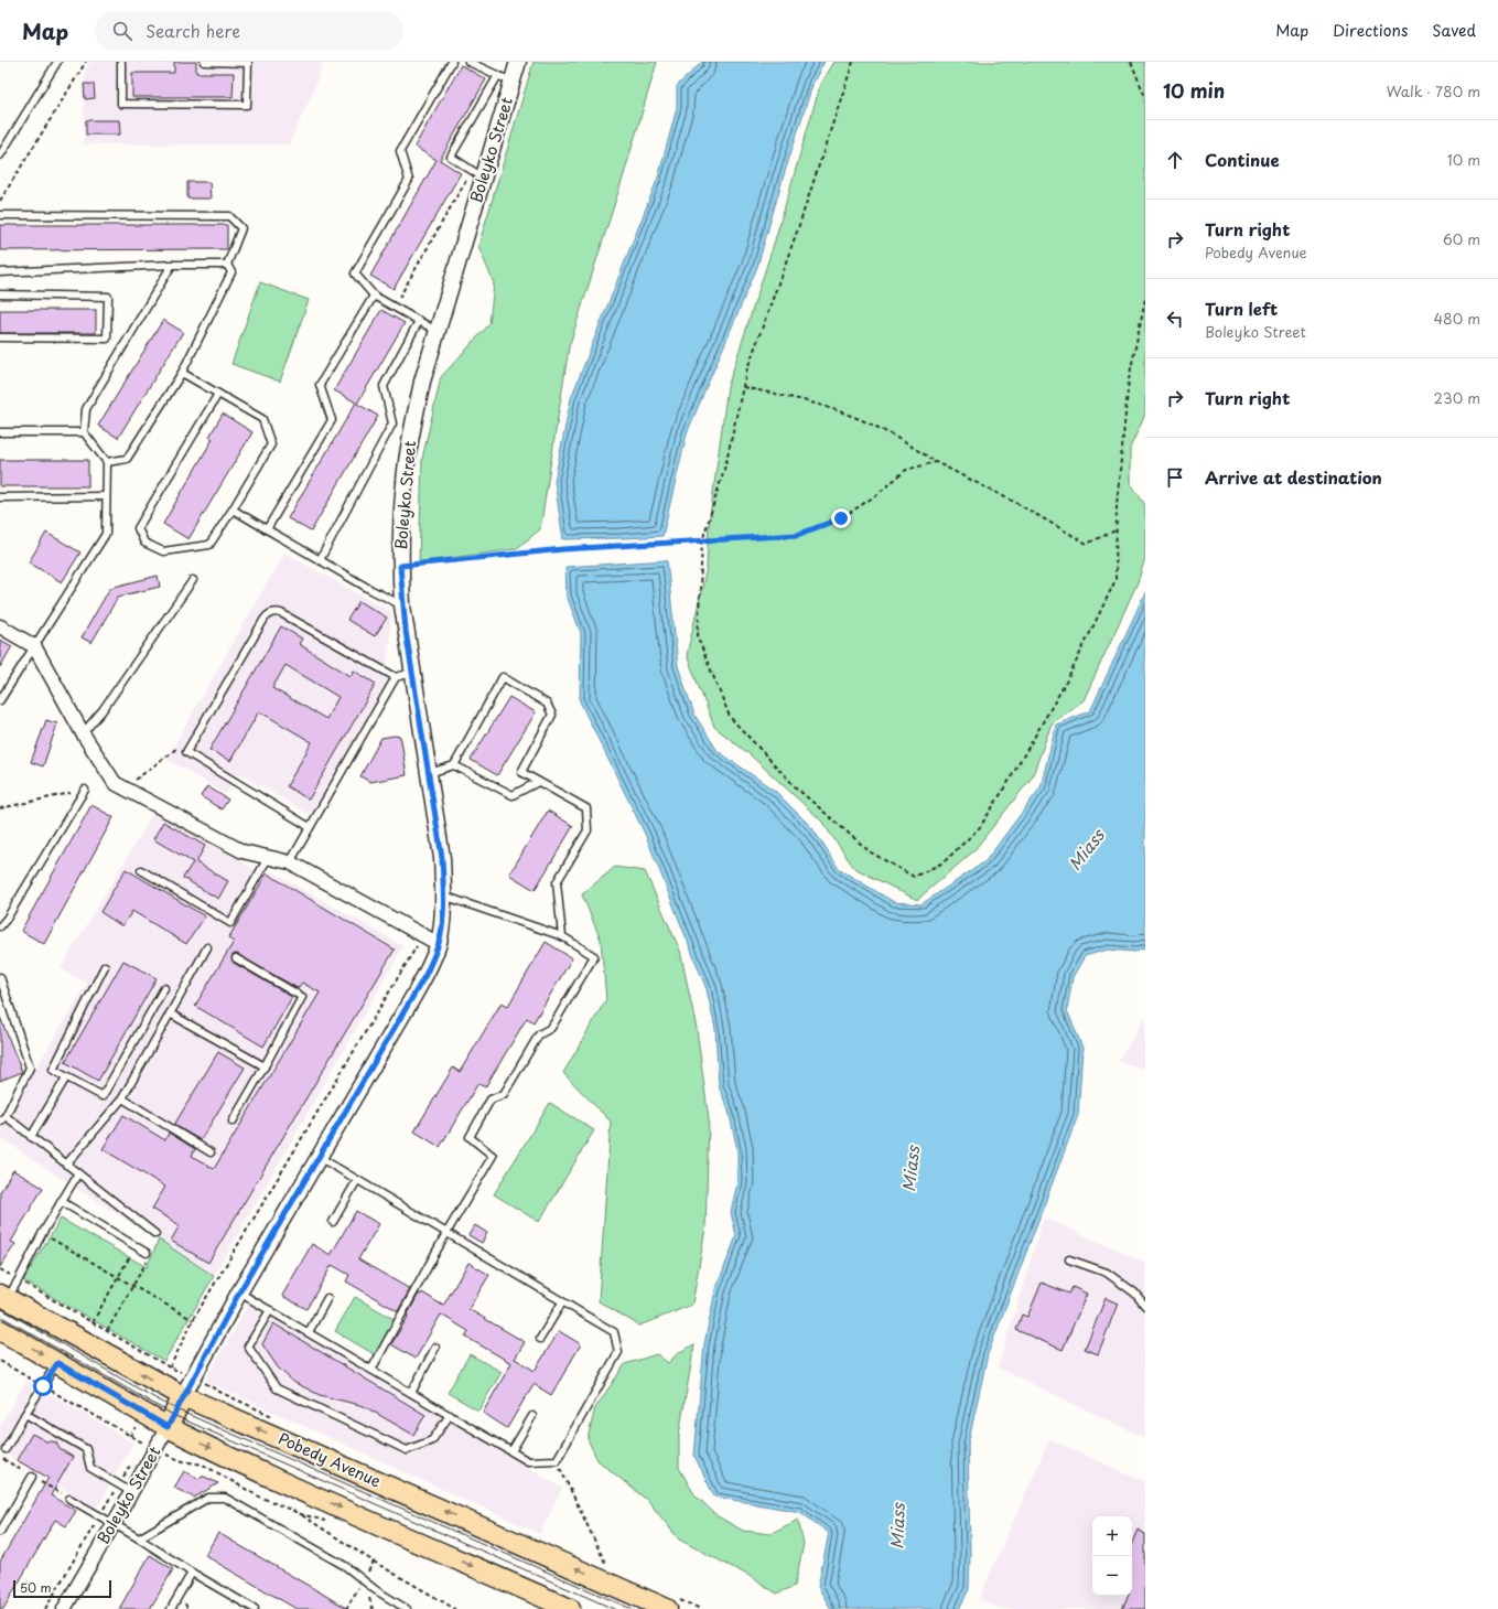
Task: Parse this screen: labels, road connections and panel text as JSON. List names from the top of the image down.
{
  "streets": {
    "main road": ["Boleyko Street", "Pobedy Avenue"]
  },
  "crossings": [
    ["Boleyko Street", "Pobedy Avenue"]
  ],
  "water": ["Miass"],
  "scale_bar": "50 m",
  "page": {
    "header": "Map",
    "search": "Search here",
    "nav": ["Map", "Directions", "Saved"],
    "heading": ["10 min", "Walk · 780 m"],
    "list": [
      ["Continue", "10 m"],
      ["Turn right", "Pobedy Avenue", "60 m"],
      ["Turn left", "Boleyko Street", "480 m"],
      ["Turn right", "230 m"],
      "Arrive at destination"
    ],
    "map_buttons": ["+", "−"],
    "scale": "50 m"
  }
}
